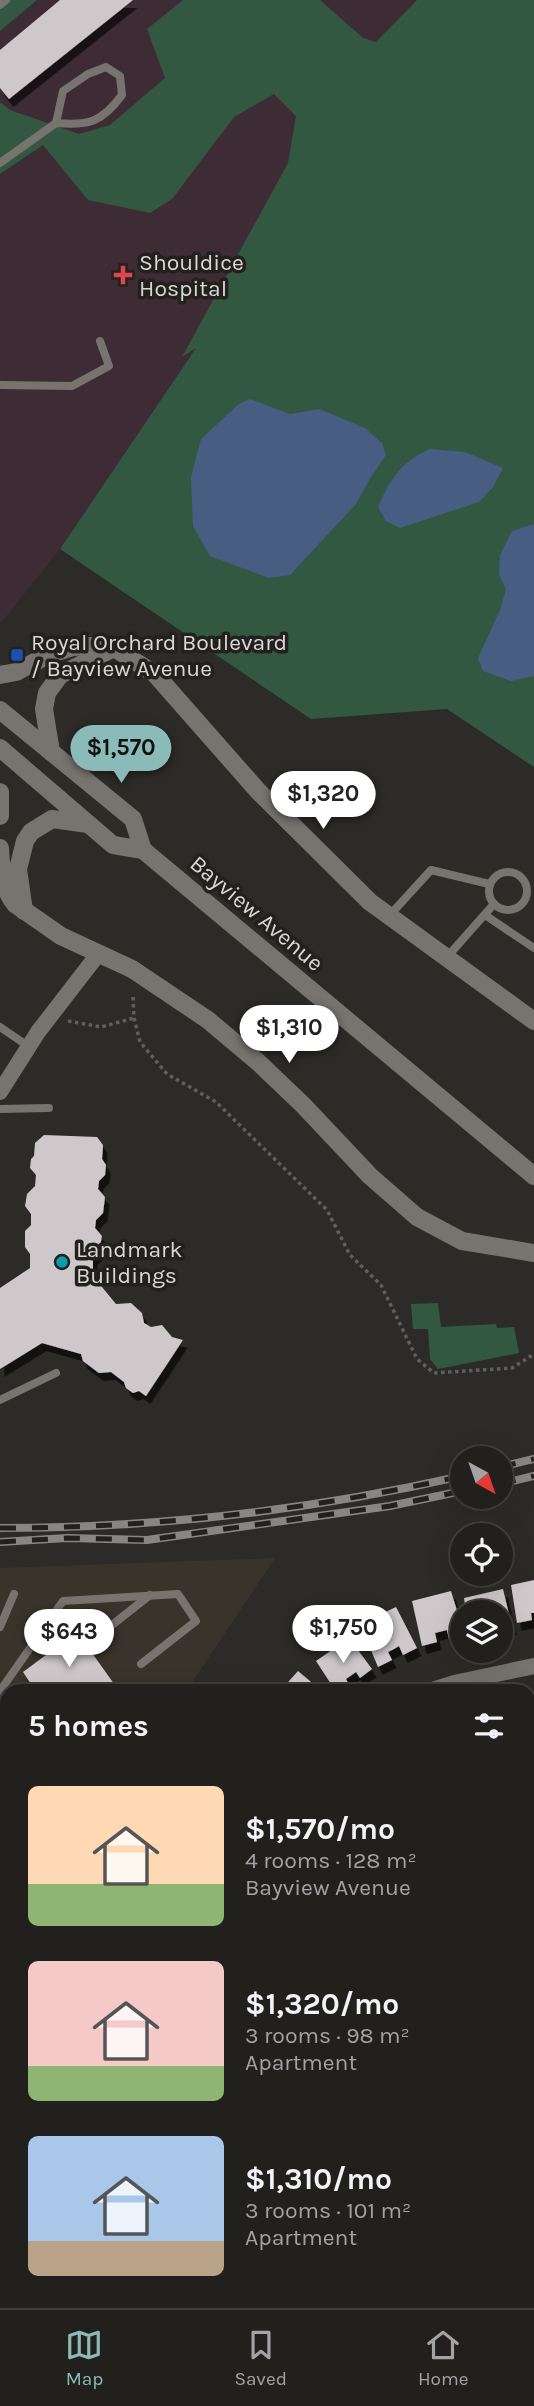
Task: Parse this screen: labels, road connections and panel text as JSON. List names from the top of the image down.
{
  "streets": {
    "main road": ["Bayview Avenue"]
  },
  "places": {
    "health": ["Shouldice Hospital"],
    "transit": ["Royal Orchard Boulevard / Bayview Avenue"],
    "other": ["Landmark Buildings"]
  },
  "north": "bottom right",
  "page": {
    "price": [
      "$1,570",
      "$1,320",
      "$1,310",
      "$1,750",
      "$643"
    ],
    "heading": "5 homes",
    "list": [
      {
        "name": "$1,570/mo",
        "note": "4 rooms · 128 m² · Bayview Avenue"
      },
      {
        "name": "$1,320/mo",
        "note": "3 rooms · 98 m² · Apartment"
      },
      {
        "name": "$1,310/mo",
        "note": "3 rooms · 101 m² · Apartment"
      }
    ],
    "tabs": ["Map", "Saved", "Home"]
  }
}
